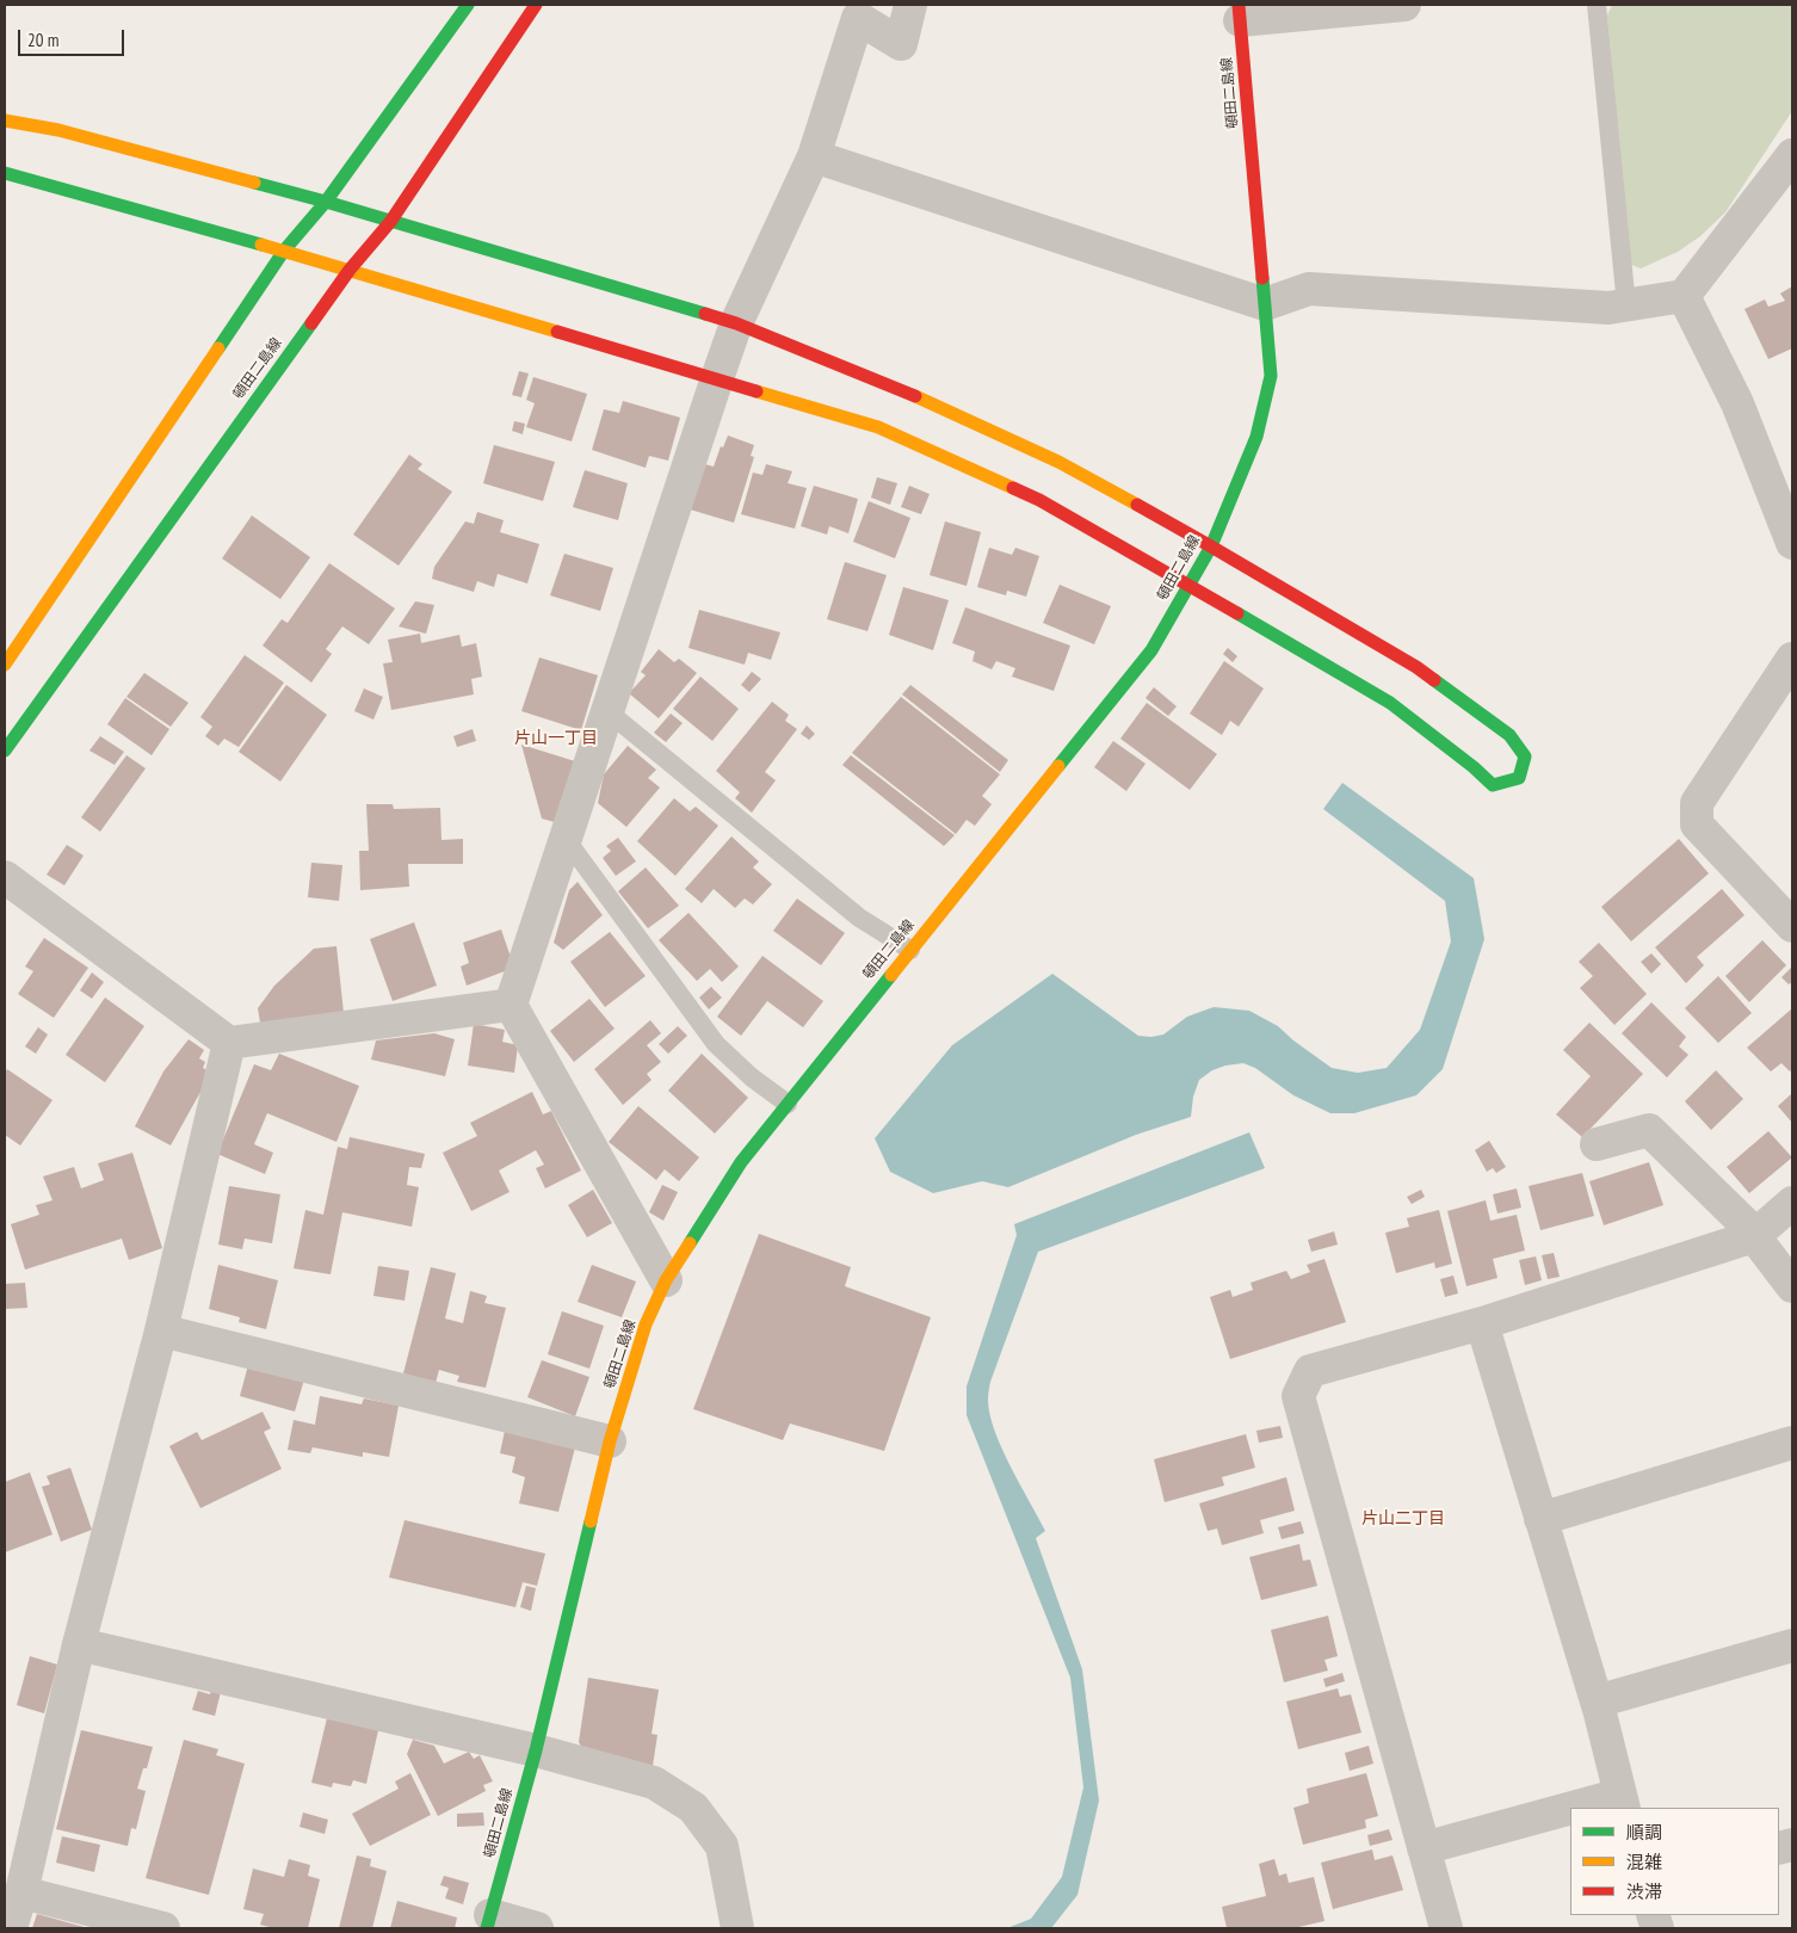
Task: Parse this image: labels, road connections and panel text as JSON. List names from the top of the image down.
{
  "streets": {
    "main road": ["頓田二島線"]
  },
  "districts": ["片山一丁目", "片山二丁目"],
  "legend": ["順調", "混雑", "渋滞"],
  "scale_bar": "20 m"
}
